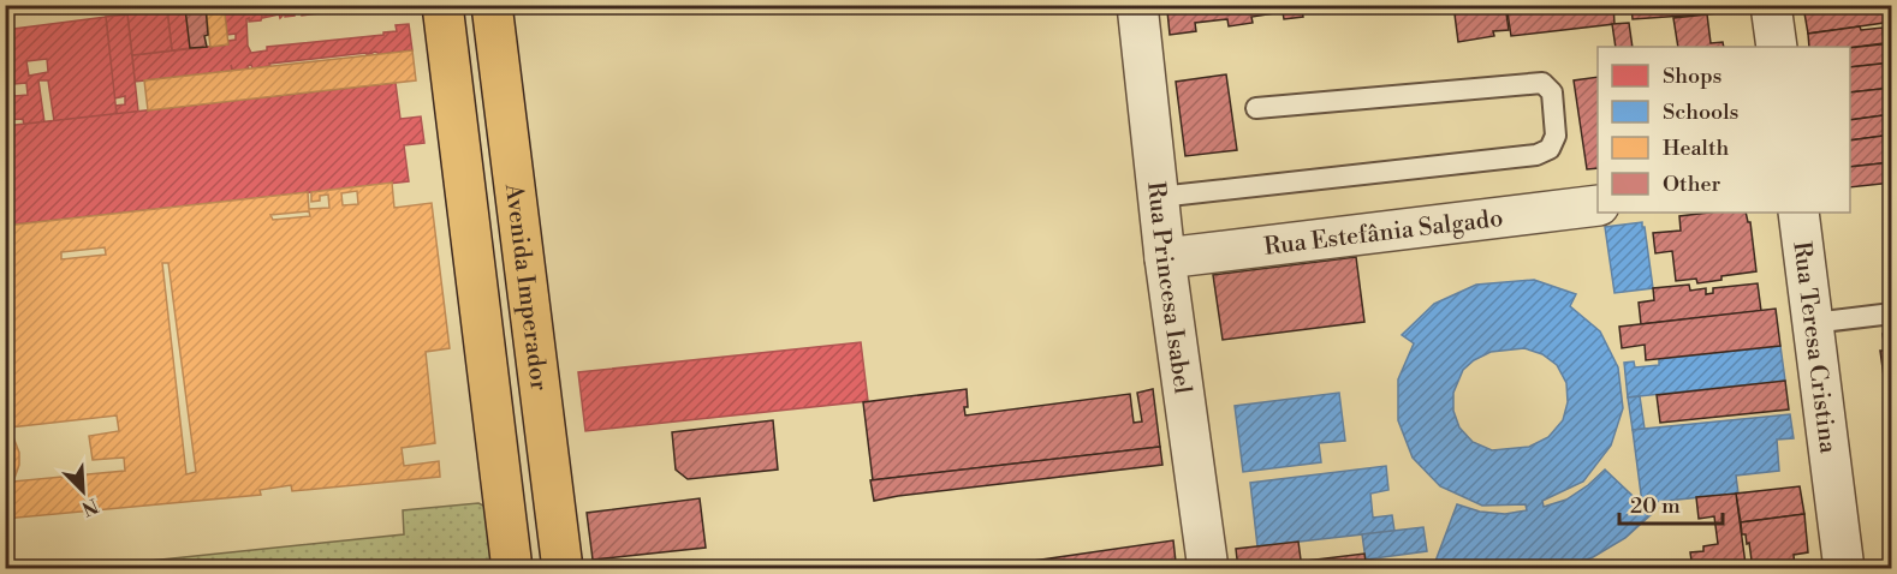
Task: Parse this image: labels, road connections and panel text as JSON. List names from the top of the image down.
{
  "streets": {
    "main road": ["Avenida Imperador"],
    "street": ["Rua Estefânia Salgado", "Rua Princesa Isabel", "Rua Teresa Cristina"]
  },
  "crossings": [
    ["Rua Estefânia Salgado", "Rua Princesa Isabel"]
  ],
  "legend": [
    "Shops",
    "Schools",
    "Health",
    "Other"
  ],
  "scale_bar": "20 m",
  "north": "bottom right"
}
